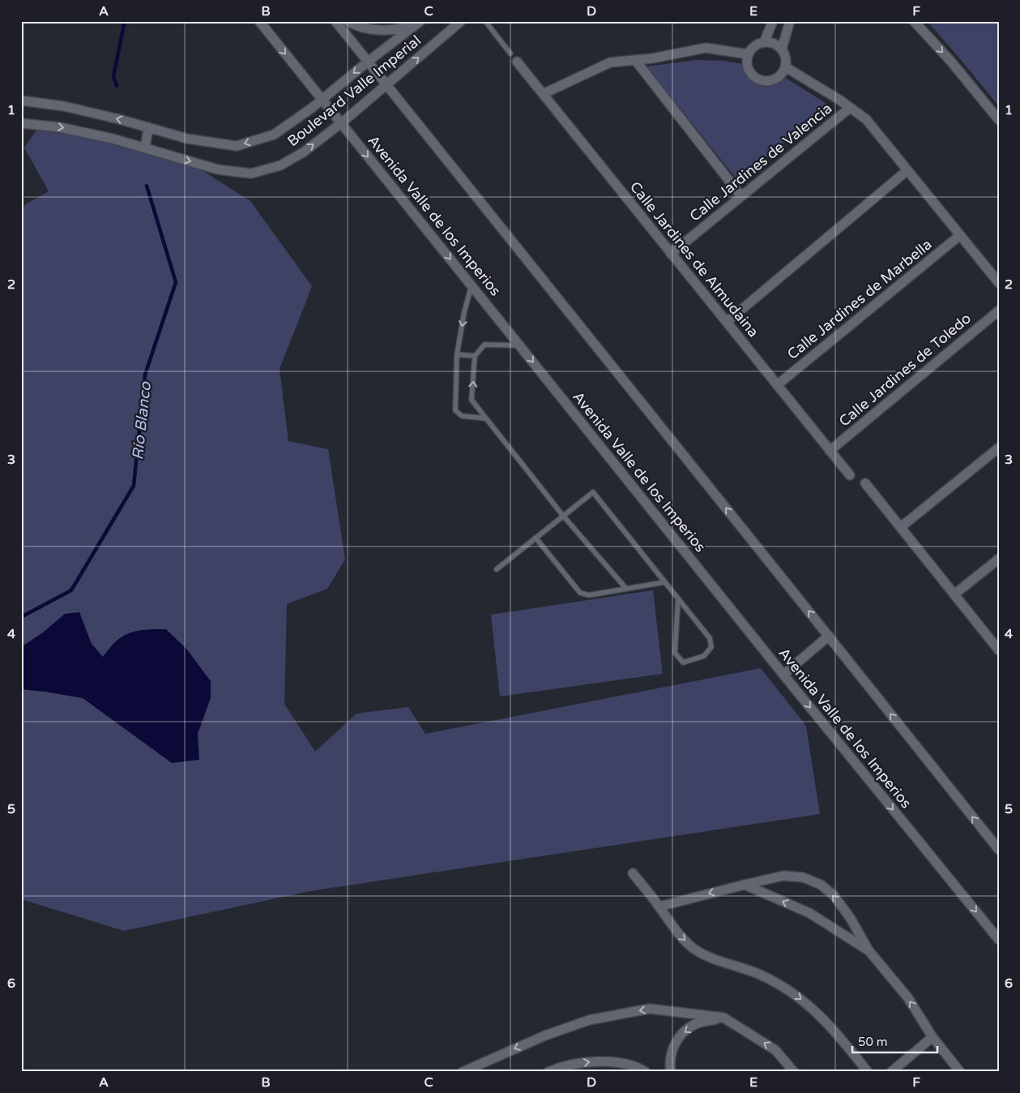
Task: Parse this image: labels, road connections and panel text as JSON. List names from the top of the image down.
{
  "streets": {
    "street": [
      "Boulevard Valle Imperial",
      "Calle Jardines de Valencia",
      "Avenida Valle de los Imperios",
      "Calle Jardines de Almudaina",
      "Calle Jardines de Marbella",
      "Calle Jardines de Toledo"
    ]
  },
  "crossings": [
    ["Boulevard Valle Imperial", "Avenida Valle de los Imperios"],
    ["Calle Jardines de Valencia", "Calle Jardines de Almudaina"],
    ["Calle Jardines de Almudaina", "Calle Jardines de Marbella"],
    ["Calle Jardines de Almudaina", "Calle Jardines de Toledo"]
  ],
  "water": ["Río Blanco"],
  "scale_bar": "50 m",
  "grid": {
    "columns": [
      "A",
      "B",
      "C",
      "D",
      "E",
      "F"
    ],
    "rows": [
      "1",
      "2",
      "3",
      "4",
      "5",
      "6"
    ]
  }
}
